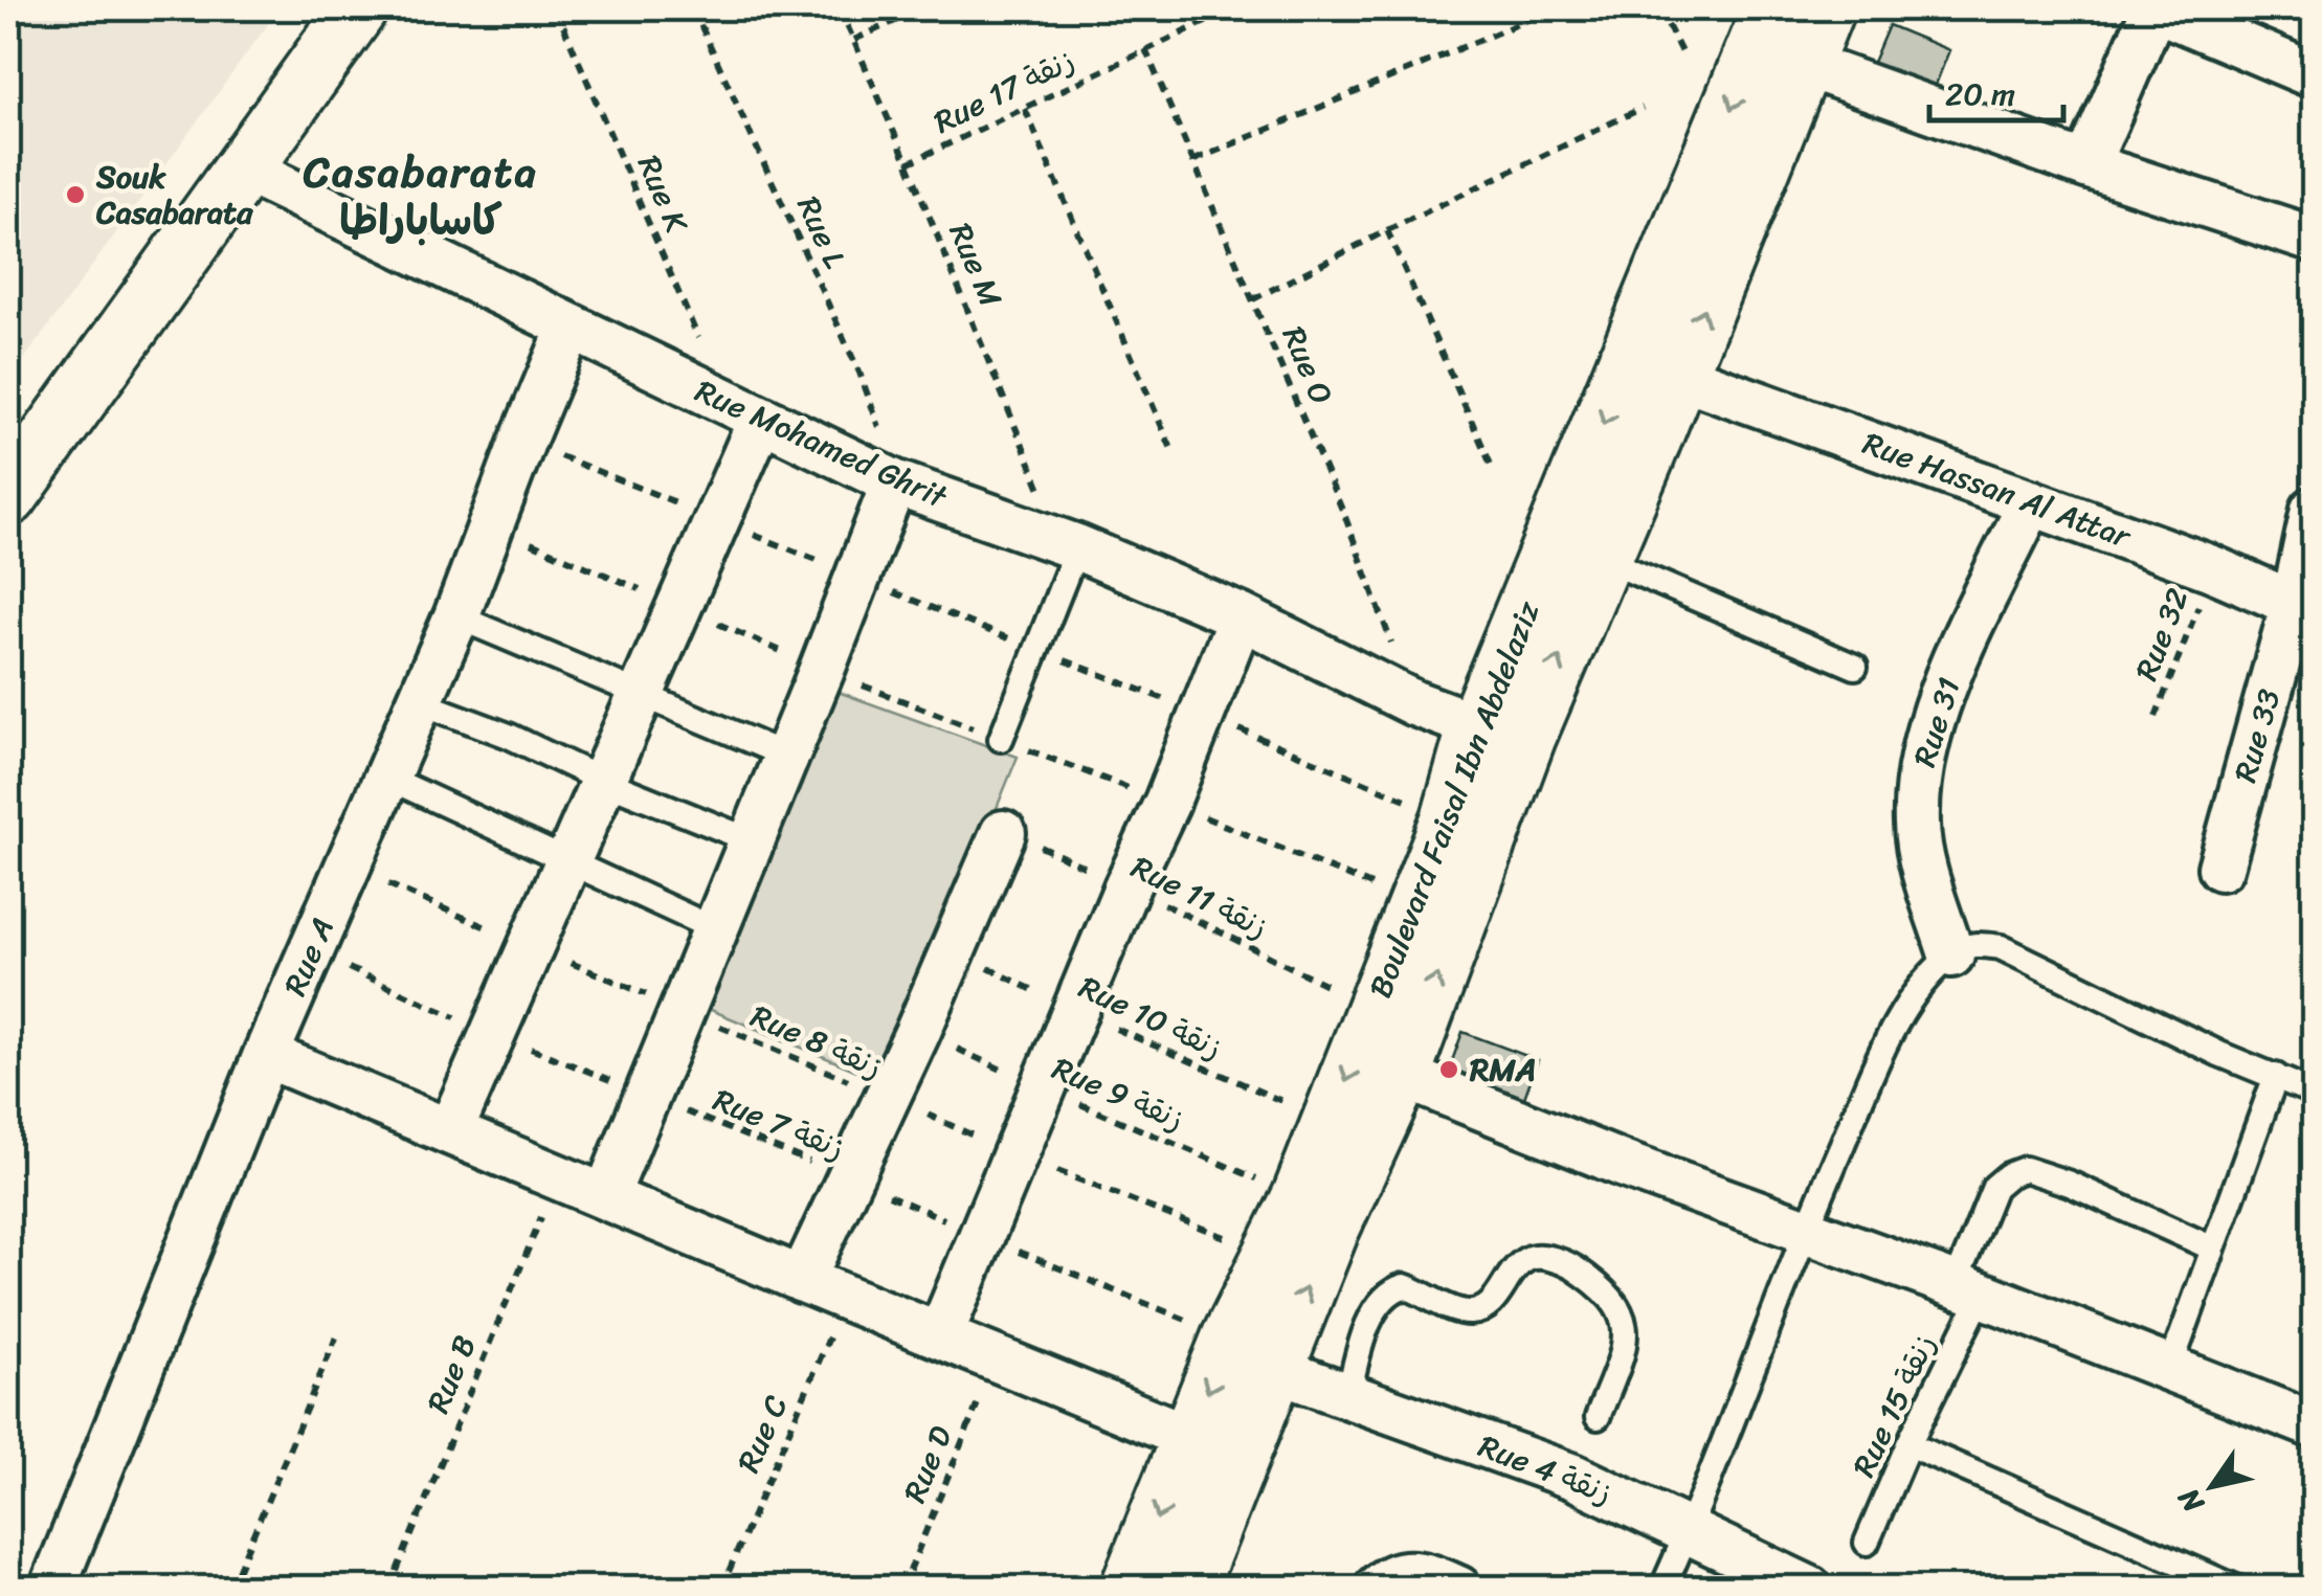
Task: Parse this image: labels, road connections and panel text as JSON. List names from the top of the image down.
{
  "streets": {
    "main road": ["Boulevard Faisal Ibn Abdelaziz"],
    "street": [
      "Rue Mohamed Ghrit",
      "Rue Hassan Al Attar",
      "Rue 31",
      "Rue 33",
      "Rue A",
      "Rue 4 زنقة"
    ],
    "lane": ["Rue 15 زنقة"],
    "path": [
      "Rue 17 زنقة",
      "Rue K",
      "Rue L",
      "Rue M",
      "Rue O",
      "Rue 32",
      "Rue 11 زنقة",
      "Rue 10 زنقة",
      "Rue 8 زنقة",
      "Rue 9 زنقة",
      "Rue 7 زنقة",
      "Rue B",
      "Rue C",
      "Rue D"
    ]
  },
  "crossings": [
    ["Rue 17 زنقة", "Rue M"],
    ["Rue 17 زنقة", "Rue O"],
    ["Rue K", "Rue Mohamed Ghrit"],
    ["Rue L", "Rue Mohamed Ghrit"],
    ["Rue M", "Rue Mohamed Ghrit"],
    ["Rue O", "Rue Mohamed Ghrit"],
    ["Rue Mohamed Ghrit", "Boulevard Faisal Ibn Abdelaziz"],
    ["Rue Mohamed Ghrit", "Rue A"],
    ["Rue Hassan Al Attar", "Rue 32"],
    ["Rue Hassan Al Attar", "Rue 31"],
    ["Rue Hassan Al Attar", "Rue 33"],
    ["Rue Hassan Al Attar", "Boulevard Faisal Ibn Abdelaziz"],
    ["Boulevard Faisal Ibn Abdelaziz", "Rue 11 زنقة"],
    ["Boulevard Faisal Ibn Abdelaziz", "Rue 10 زنقة"],
    ["Boulevard Faisal Ibn Abdelaziz", "Rue 8 زنقة"],
    ["Boulevard Faisal Ibn Abdelaziz", "Rue 9 زنقة"],
    ["Boulevard Faisal Ibn Abdelaziz", "Rue 7 زنقة"],
    ["Boulevard Faisal Ibn Abdelaziz", "Rue 4 زنقة"],
    ["Rue A", "Rue 8 زنقة"],
    ["Rue A", "Rue 7 زنقة"],
    ["Rue 7 زنقة", "Rue 4 زنقة"]
  ],
  "districts": ["Casabarata كاساباراطا"],
  "places": ["Souk Casabarata", "RMA"],
  "scale_bar": "20 m",
  "north": "bottom left"
}
